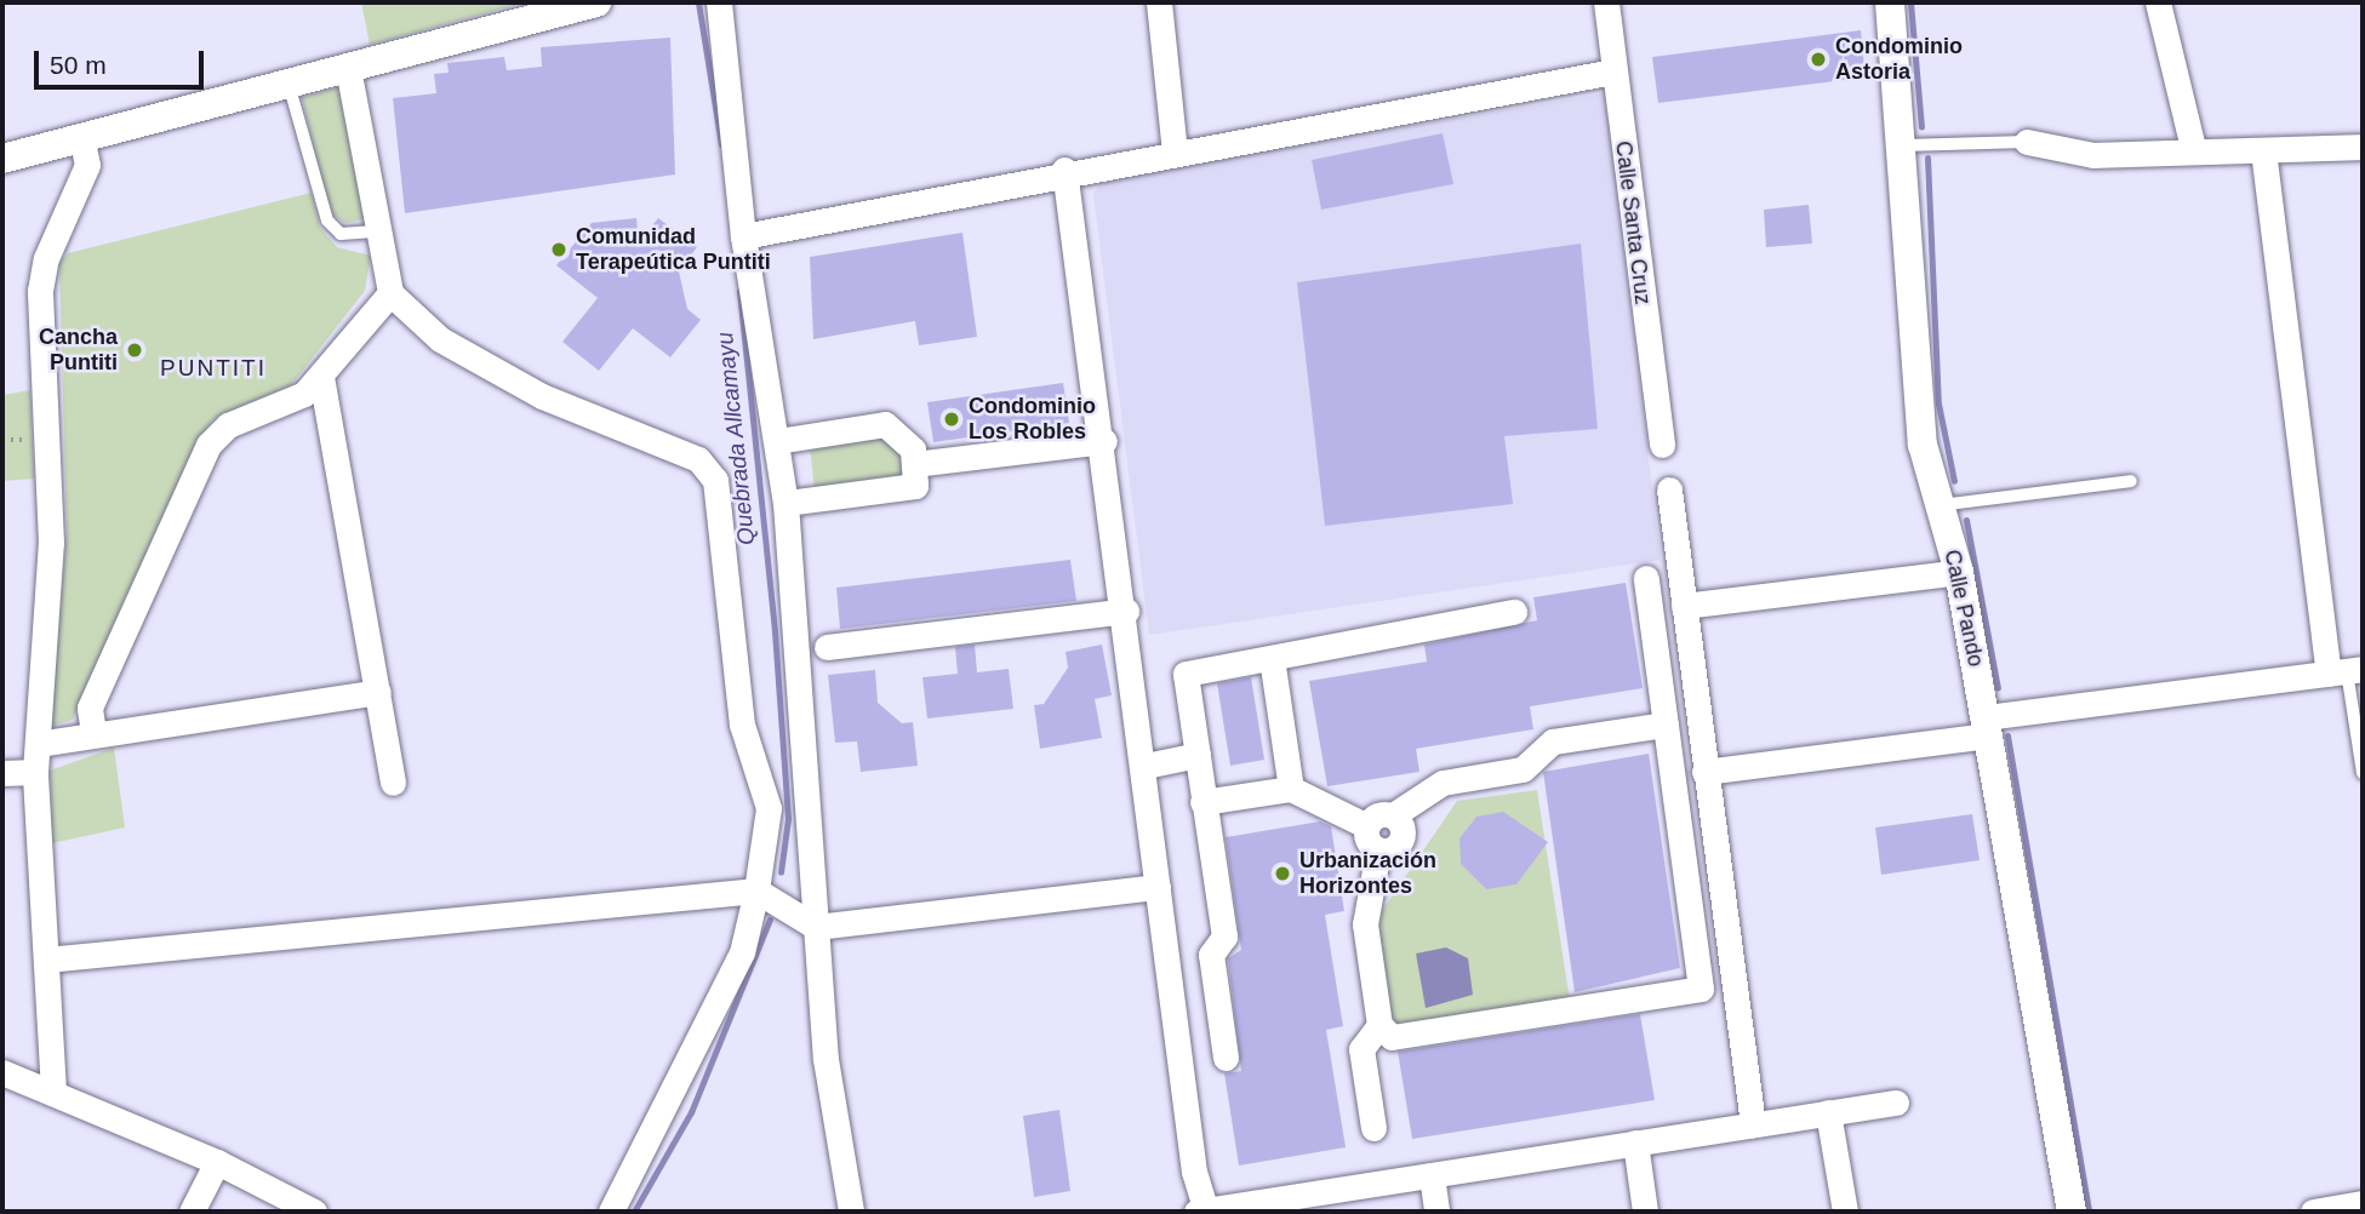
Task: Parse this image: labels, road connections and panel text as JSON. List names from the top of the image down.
{
  "streets": {
    "street": ["Calle Santa Cruz", "Calle Pando"]
  },
  "districts": ["PUNTITI"],
  "water": ["Quebrada Allcamayu"],
  "places": [
    "Condominio Astoria",
    "Comunidad Terapeútica Puntiti",
    "Cancha Puntiti",
    "Condominio Los Robles",
    "Urbanización Horizontes"
  ],
  "scale_bar": "50 m"
}
